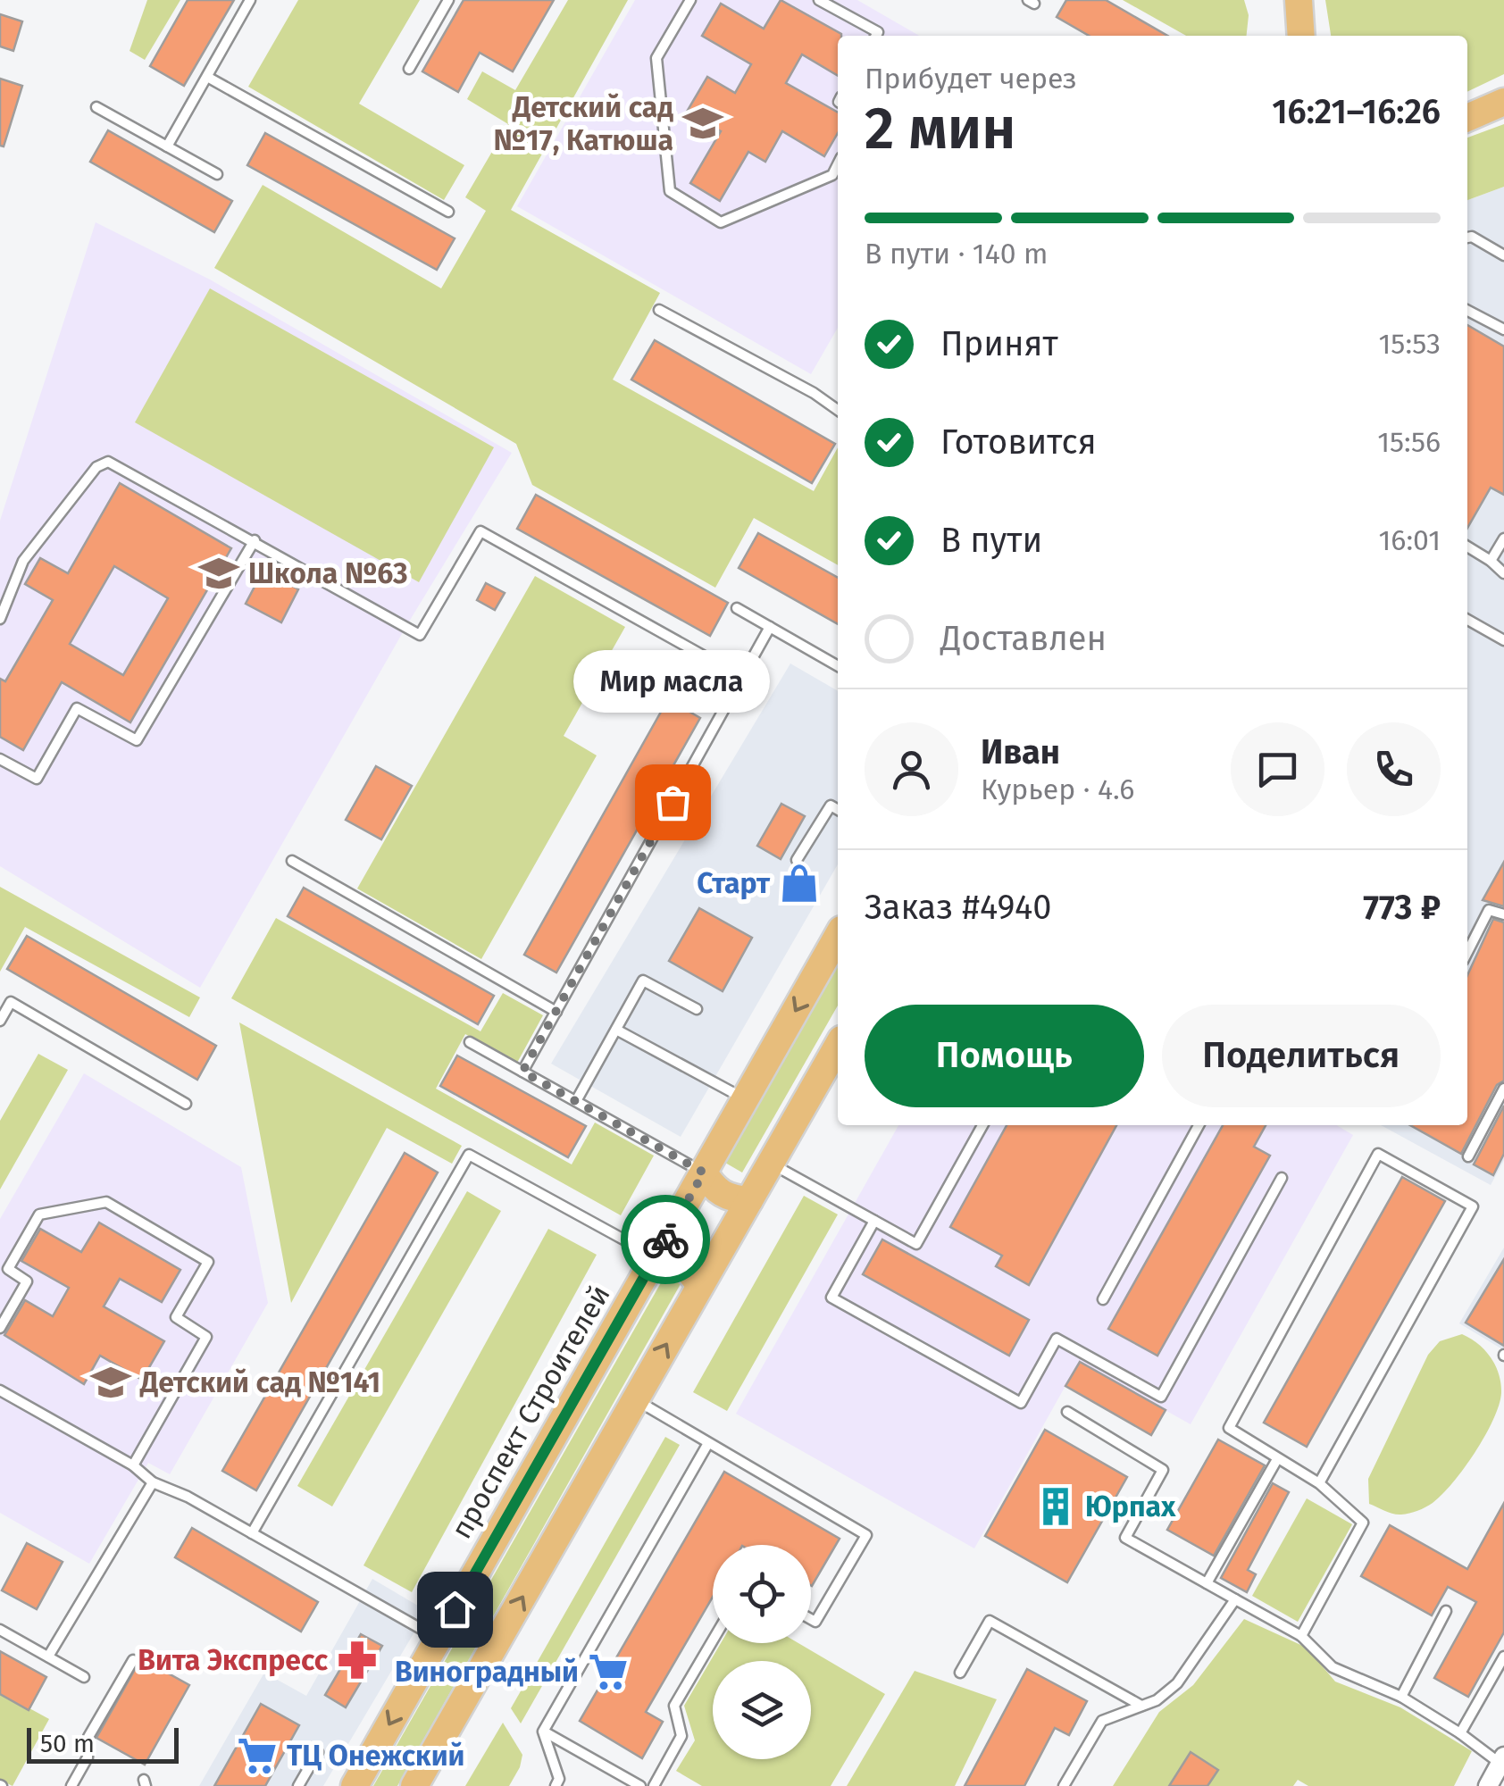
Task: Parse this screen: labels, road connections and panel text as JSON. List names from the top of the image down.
{
  "streets": {
    "main road": ["проспект Строителей"]
  },
  "places": {
    "school or university": ["Детский сад №17, Катюша", "Школа №63", "Детский сад №141"],
    "other": ["Мир масла"],
    "shop": ["Старт"],
    "building": ["Юрпах"],
    "pharmacy": ["Вита Экспресс"],
    "supermarket": ["Виноградный", "ТЦ Онежский"]
  },
  "scale_bar": "50 m",
  "page": {
    "heading": ["2 мин", "Прибудет через", "16:21–16:26"],
    "panel": [
      "Иван",
      "Курьер · 4.6",
      "Заказ #4940",
      "773 ₽"
    ],
    "bar": "В пути · 140 m",
    "list": [
      ["Принят", "15:53"],
      ["Готовится", "15:56"],
      ["В пути", "16:01"],
      "Доставлен"
    ],
    "bubble": "Мир масла",
    "buttons": ["Помощь", "Поделиться"],
    "scale": "50 m"
  }
}
